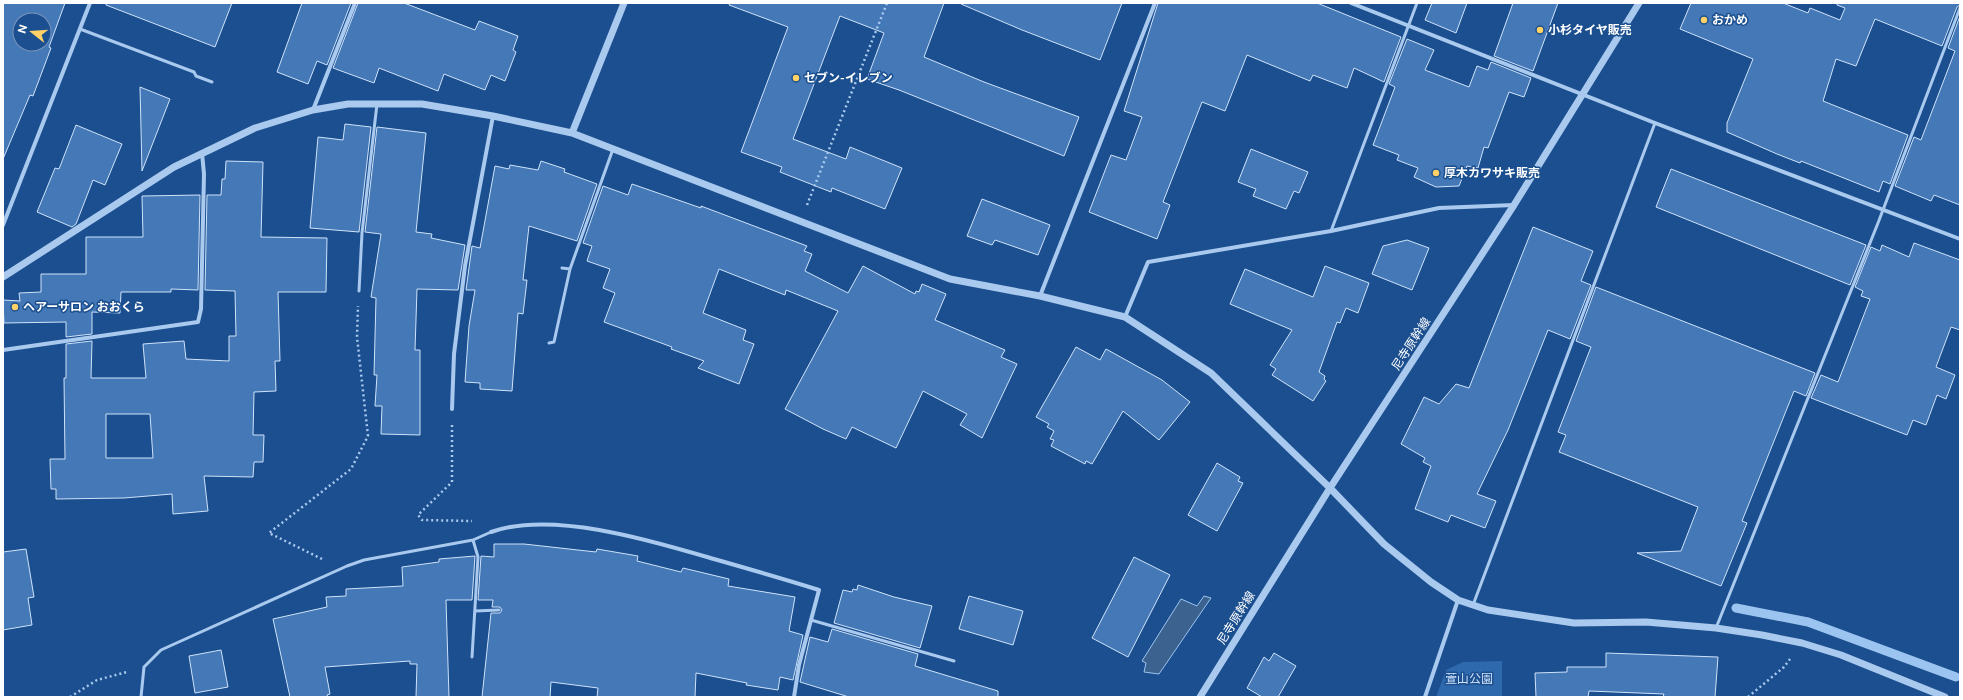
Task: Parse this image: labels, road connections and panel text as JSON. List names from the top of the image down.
{
  "streets": {
    "street": ["尼寺原幹線"]
  },
  "parks": ["萱山公園"],
  "places": [
    "おかめ",
    "小杉タイヤ販売",
    "セブン-イレブン",
    "厚木カワサキ販売",
    "ヘアーサロン おおくら"
  ],
  "north": "left"
}
